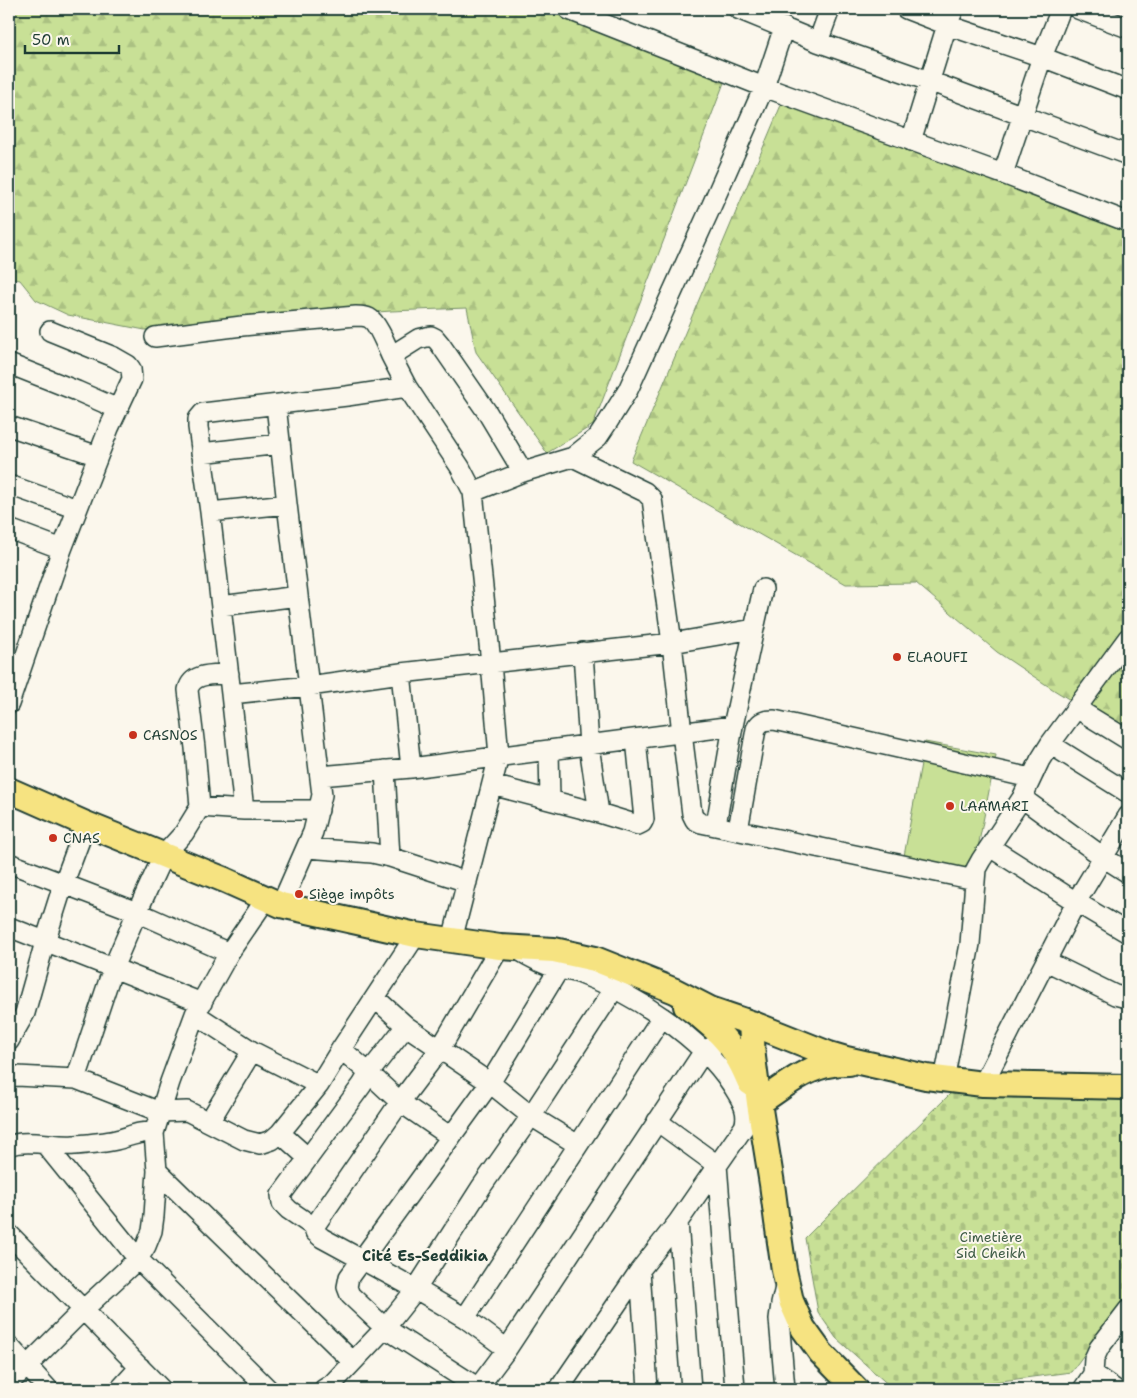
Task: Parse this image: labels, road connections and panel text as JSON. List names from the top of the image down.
{
  "districts": ["Cité Es-Seddikia"],
  "parks": ["Cimetière Sid Cheikh"],
  "places": [
    "ELAOUFI",
    "CASNOS",
    "LAAMARI",
    "CNAS",
    "Siège impôts"
  ],
  "scale_bar": "50 m"
}
